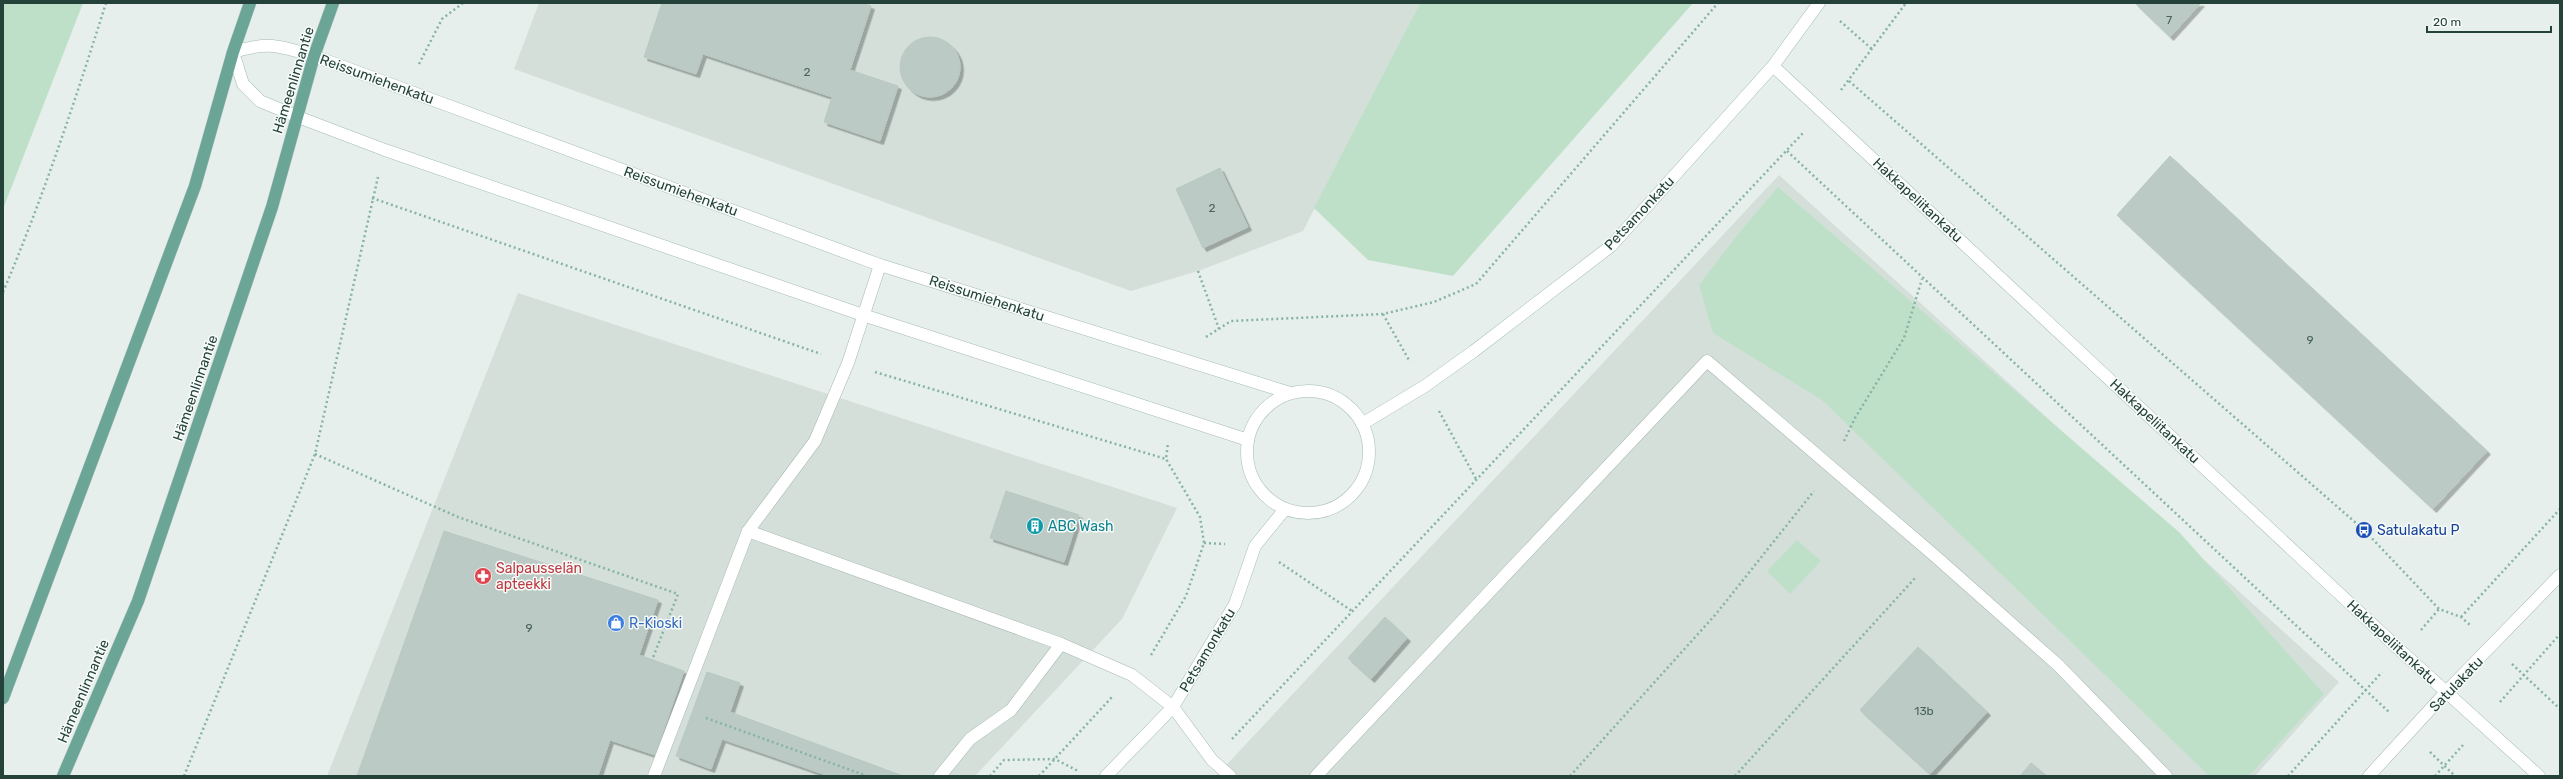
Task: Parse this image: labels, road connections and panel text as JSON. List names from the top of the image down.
{
  "streets": {
    "main road": ["Hämeenlinnantie"],
    "street": [
      "Reissumiehenkatu",
      "Hakkapeliitankatu",
      "Petsamonkatu",
      "Satulakatu"
    ]
  },
  "crossings": [
    ["Reissumiehenkatu", "Hämeenlinnantie"],
    ["Reissumiehenkatu", "Petsamonkatu"],
    ["Hakkapeliitankatu", "Petsamonkatu"],
    ["Hakkapeliitankatu", "Satulakatu"]
  ],
  "places": {
    "building": ["ABC Wash"],
    "bus stop": ["Satulakatu P"],
    "pharmacy": ["Salpausselän apteekki"],
    "shop": ["R-Kioski"]
  },
  "house_numbers": [
    "7",
    "2",
    "2",
    "9",
    "9",
    "13b"
  ],
  "scale_bar": "20 m"
}
